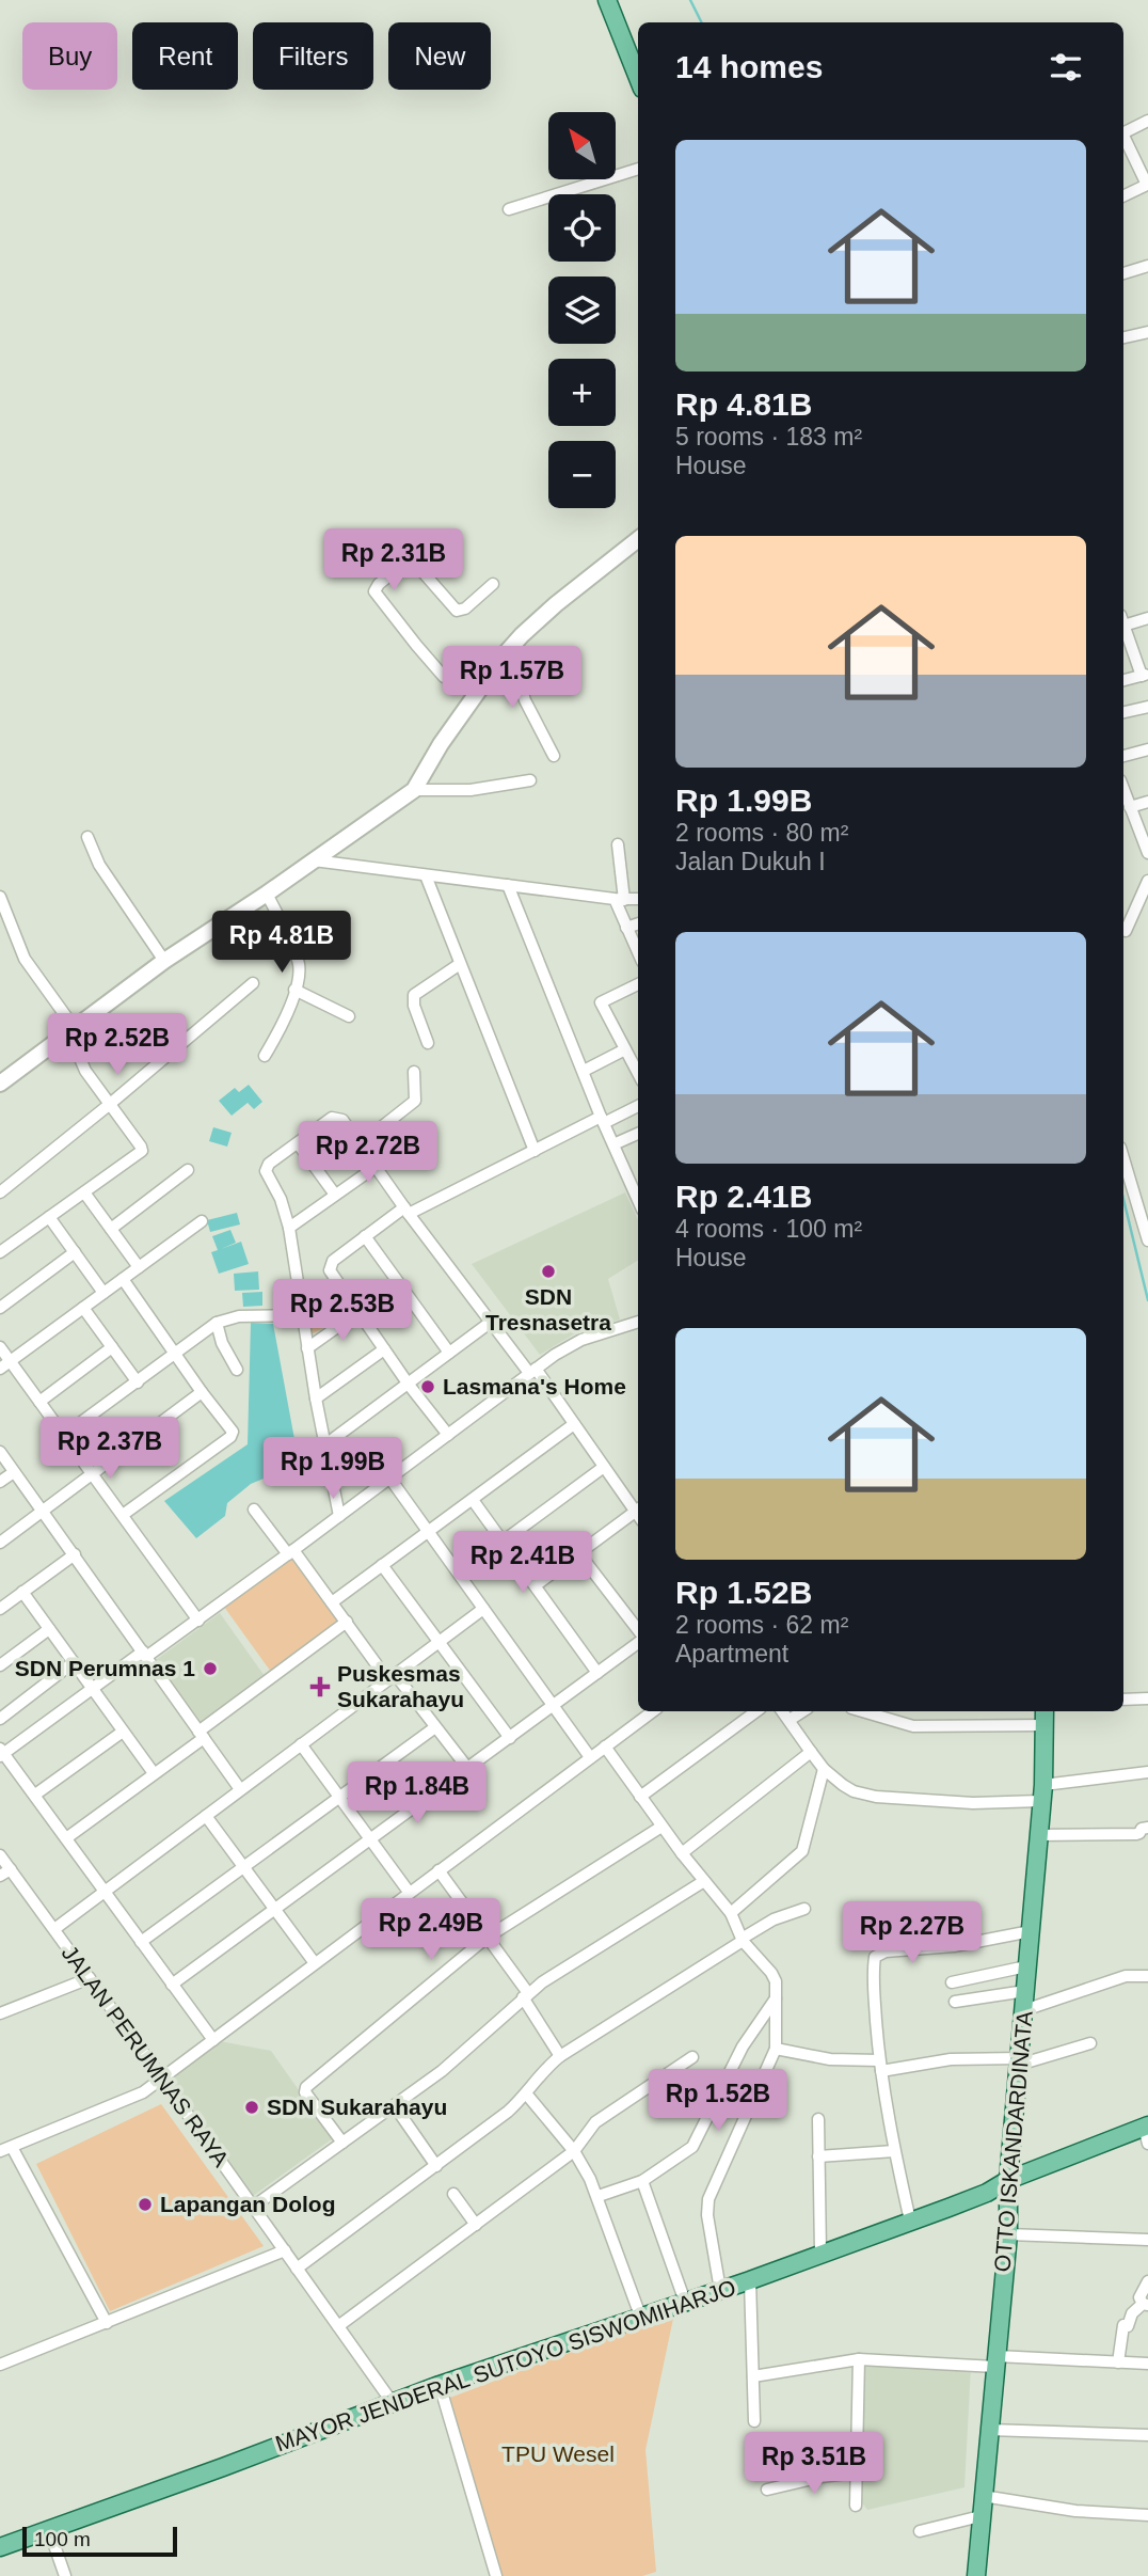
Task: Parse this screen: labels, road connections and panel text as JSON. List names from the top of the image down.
{
  "streets": {
    "main road": ["OTTO ISKANDARDINATA", "MAYOR JENDERAL SUTOYO SISWOMIHARJO"],
    "street": ["JALAN PERUMNAS RAYA"]
  },
  "crossings": [
    ["JALAN PERUMNAS RAYA", "MAYOR JENDERAL SUTOYO SISWOMIHARJO"],
    ["OTTO ISKANDARDINATA", "MAYOR JENDERAL SUTOYO SISWOMIHARJO"]
  ],
  "parks": ["TPU Wesel"],
  "places": {
    "other": [
      "SDN Tresnasetra",
      "Lasmana's Home",
      "SDN Perumnas 1",
      "SDN Sukarahayu",
      "Lapangan Dolog"
    ],
    "health": ["Puskesmas Sukarahayu"]
  },
  "scale_bar": "100 m",
  "north": "top left",
  "page": {
    "chip": [
      "Buy",
      "Rent",
      "Filters",
      "New"
    ],
    "heading": "14 homes",
    "map_buttons": ["+", "−"],
    "list": [
      {
        "name": "Rp 4.81B",
        "note": "5 rooms · 183 m² · House"
      },
      {
        "name": "Rp 1.99B",
        "note": "2 rooms · 80 m² · Jalan Dukuh I"
      },
      {
        "name": "Rp 2.41B",
        "note": "4 rooms · 100 m² · House"
      },
      {
        "name": "Rp 1.52B",
        "note": "2 rooms · 62 m² · Apartment"
      }
    ],
    "price": [
      "Rp 2.31B",
      "Rp 1.57B",
      "Rp 4.81B",
      "Rp 2.52B",
      "Rp 2.72B",
      "Rp 2.53B",
      "Rp 2.37B",
      "Rp 1.99B",
      "Rp 2.41B",
      "Rp 1.84B",
      "Rp 2.49B",
      "Rp 2.27B",
      "Rp 1.52B",
      "Rp 3.51B"
    ],
    "scale": "100 m"
  }
}
